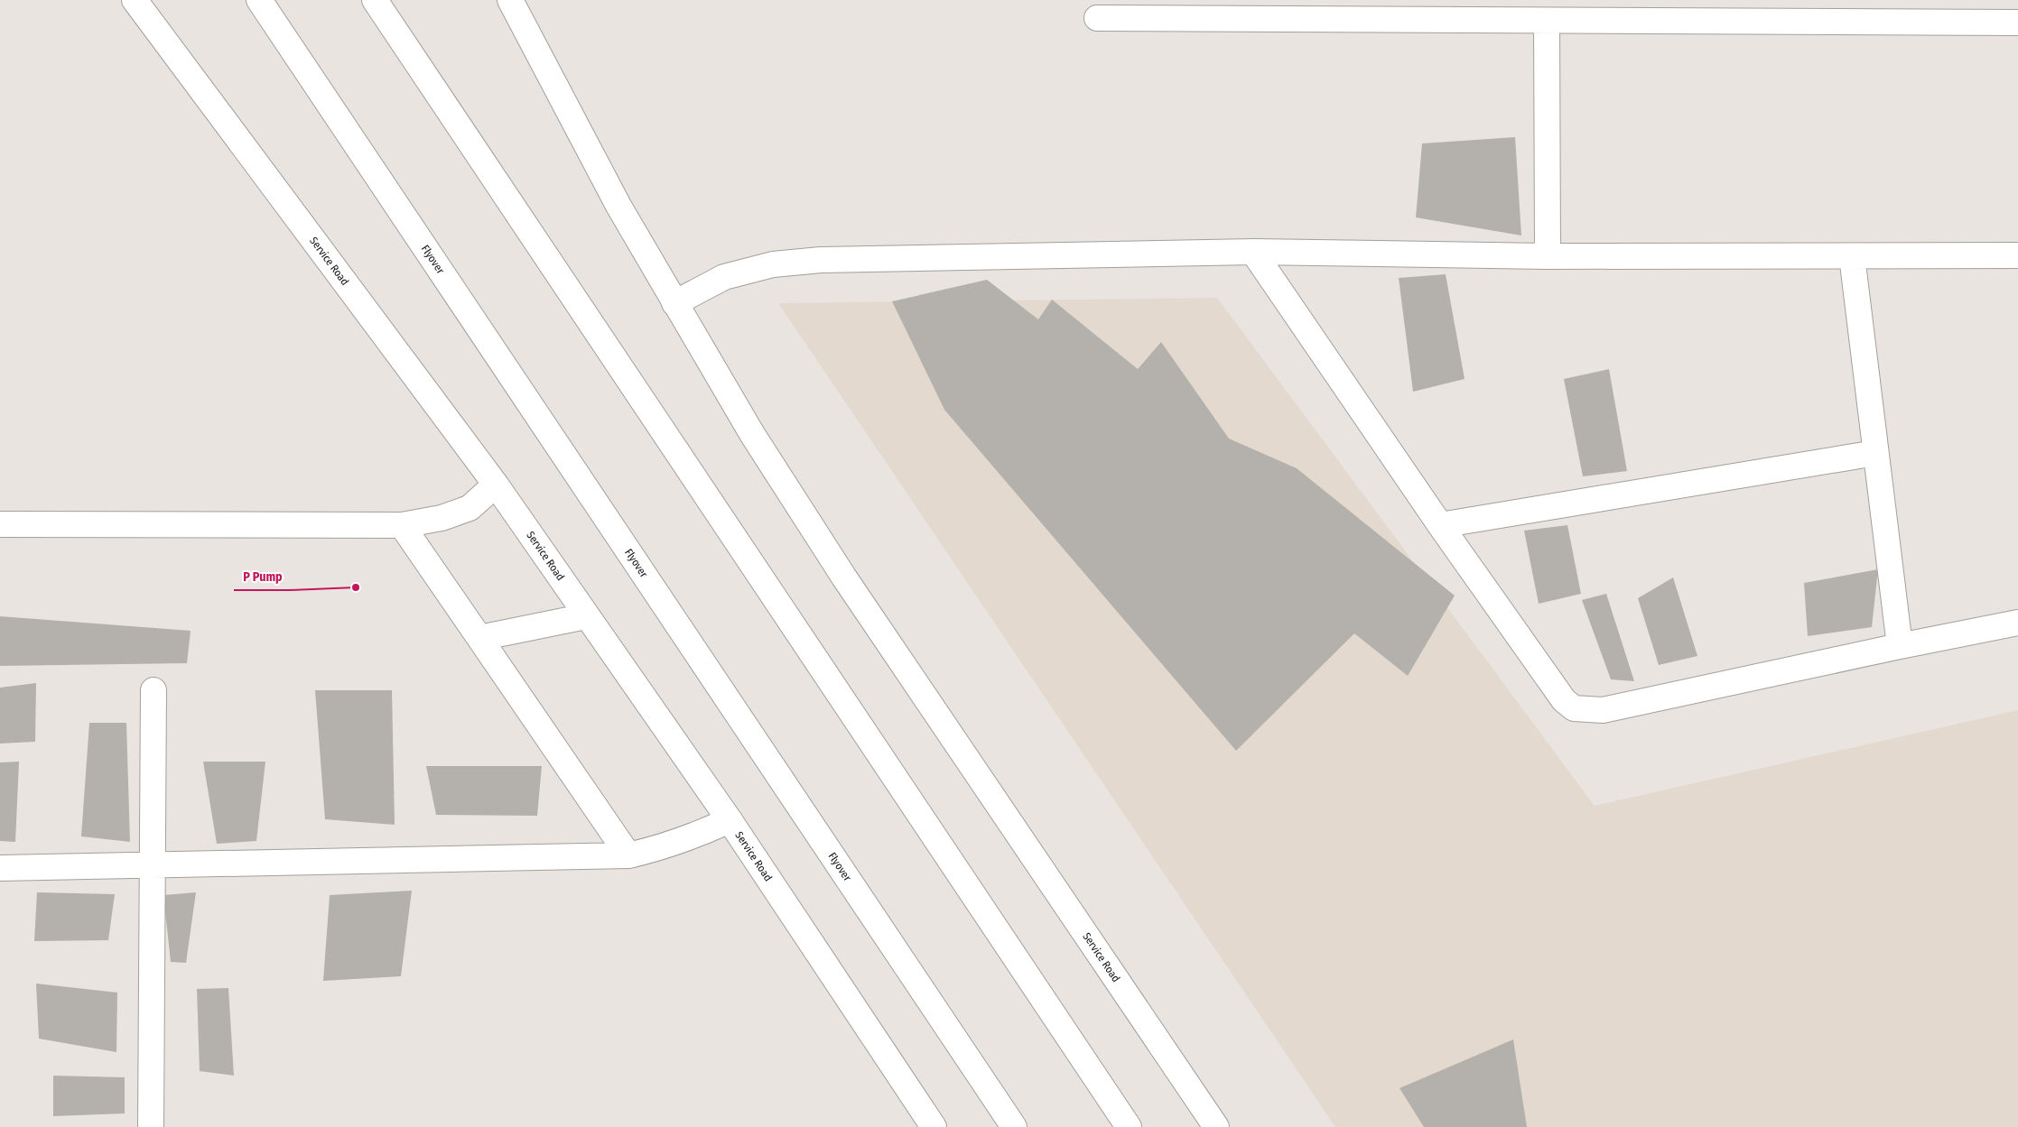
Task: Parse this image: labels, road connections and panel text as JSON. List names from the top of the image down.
{
  "streets": {
    "main road": ["Flyover", "Service Road"]
  },
  "places": ["P Pump"]
}
